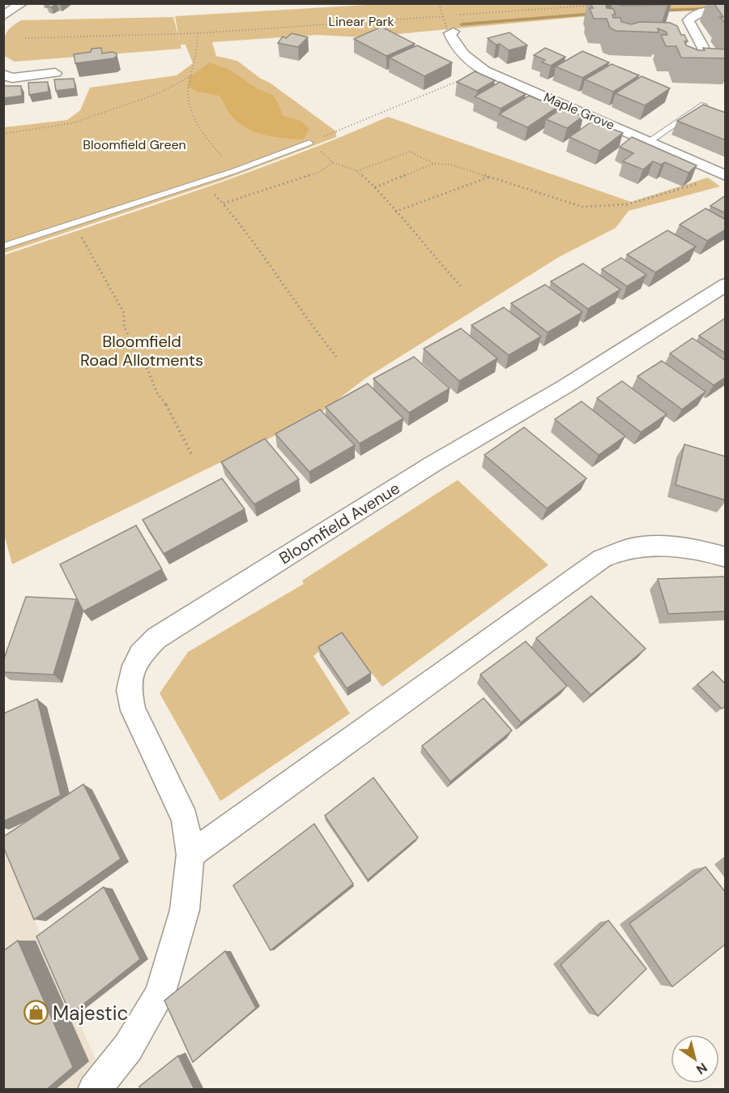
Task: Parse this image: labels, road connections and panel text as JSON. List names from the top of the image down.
{
  "streets": {
    "street": ["Maple Grove", "Bloomfield Avenue"]
  },
  "parks": ["Linear Park", "Bloomfield Green", "Bloomfield Road Allotments"],
  "places": {
    "shop": ["Majestic"]
  },
  "north": "bottom right"
}
